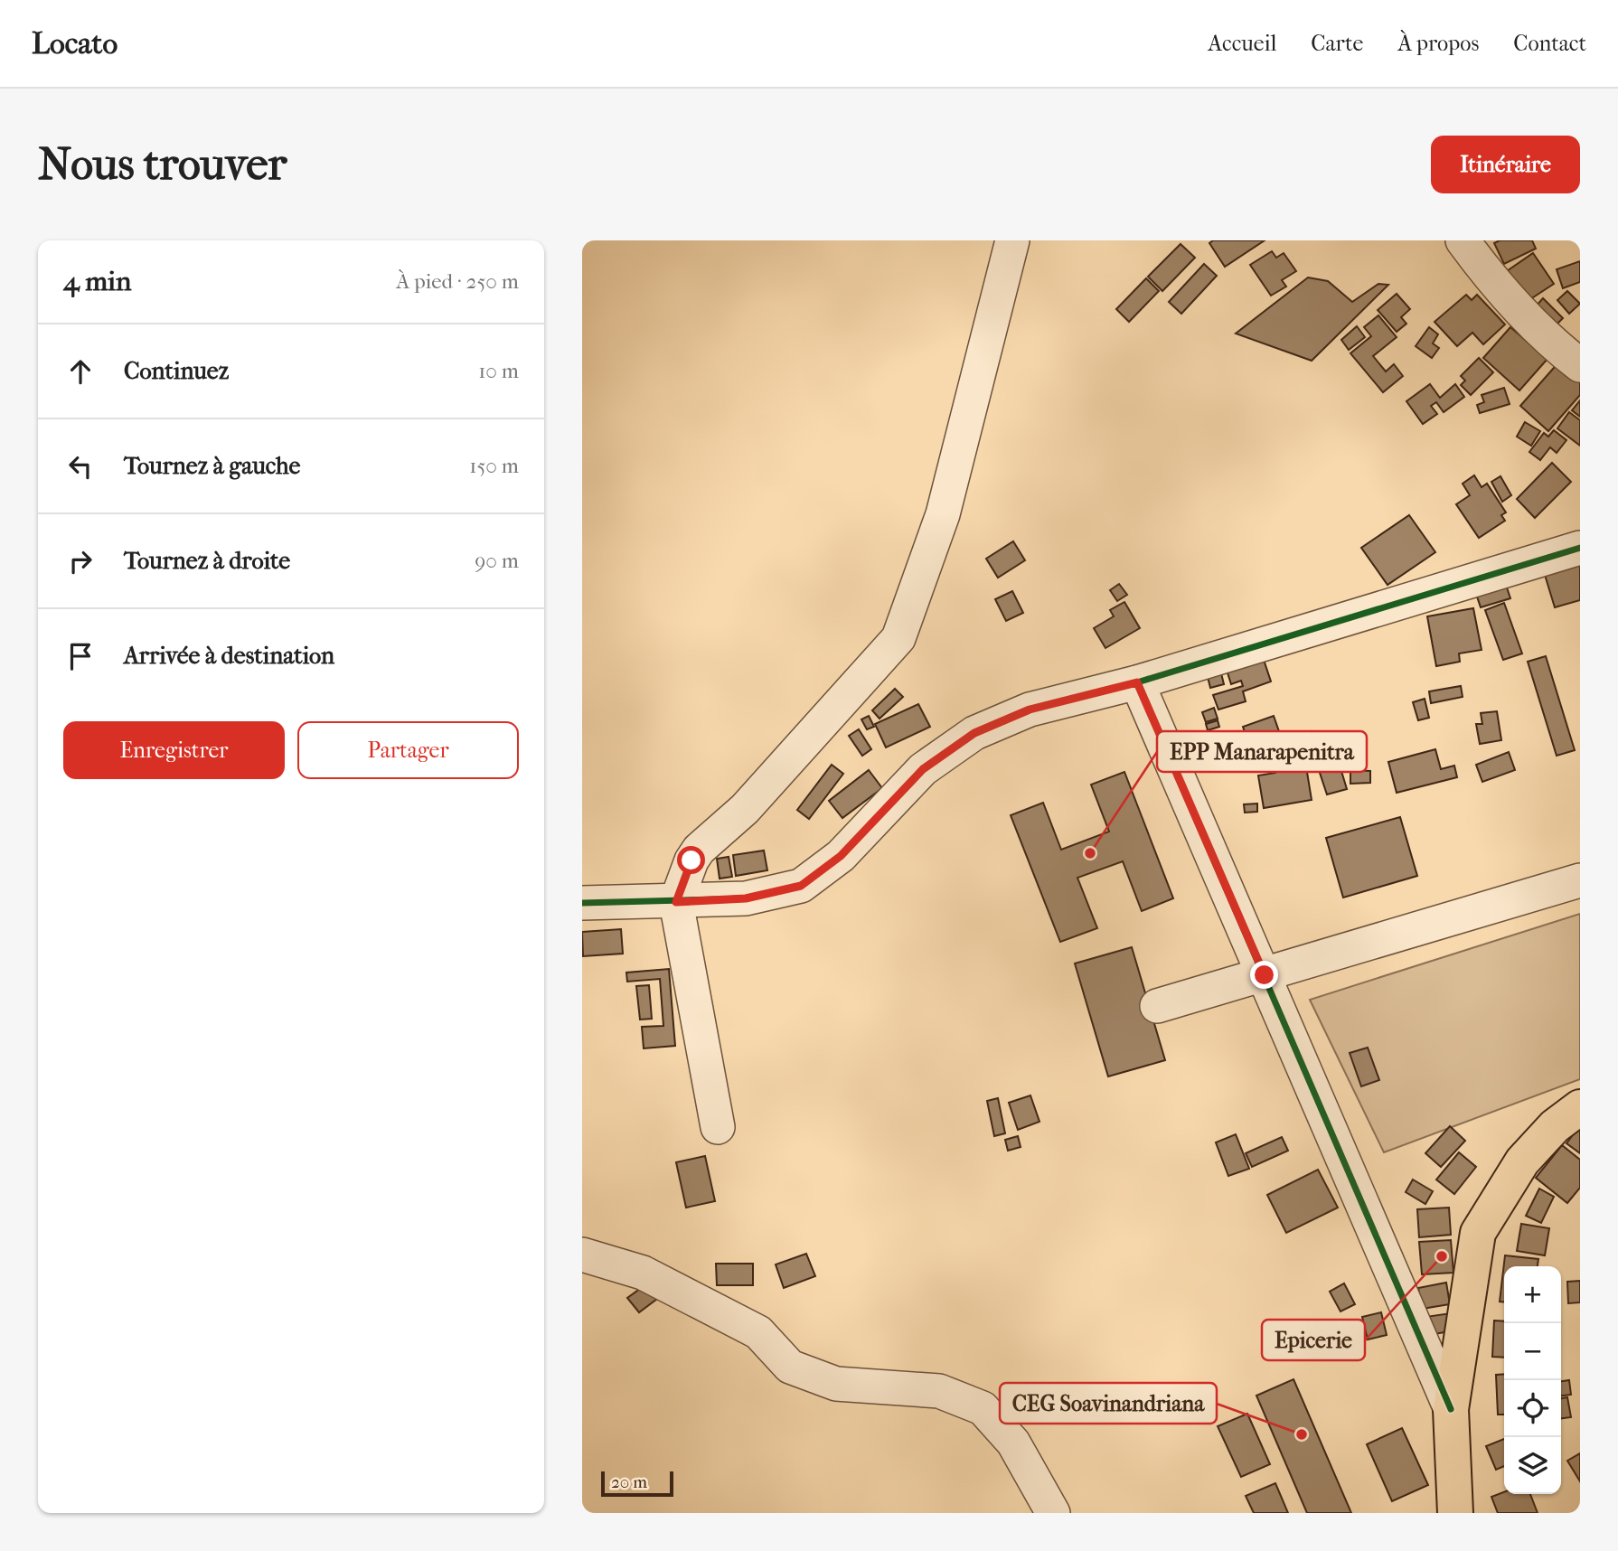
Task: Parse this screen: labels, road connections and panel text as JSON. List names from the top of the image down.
{
  "places": ["EPP Manarapenitra", "Epicerie", "CEG Soavinandriana"],
  "scale_bar": "20 m",
  "page": {
    "header": "Locato",
    "nav": [
      "Accueil",
      "Carte",
      "À propos",
      "Contact"
    ],
    "buttons": [
      "Itinéraire",
      ["Enregistrer", "Partager"]
    ],
    "title": "Nous trouver",
    "heading": ["4 min", "À pied · 250 m"],
    "list": [
      ["Continuez", "10 m"],
      ["Tournez à gauche", "150 m"],
      ["Tournez à droite", "90 m"],
      "Arrivée à destination"
    ],
    "map_buttons": ["+", "−"],
    "scale": "20 m"
  }
}
